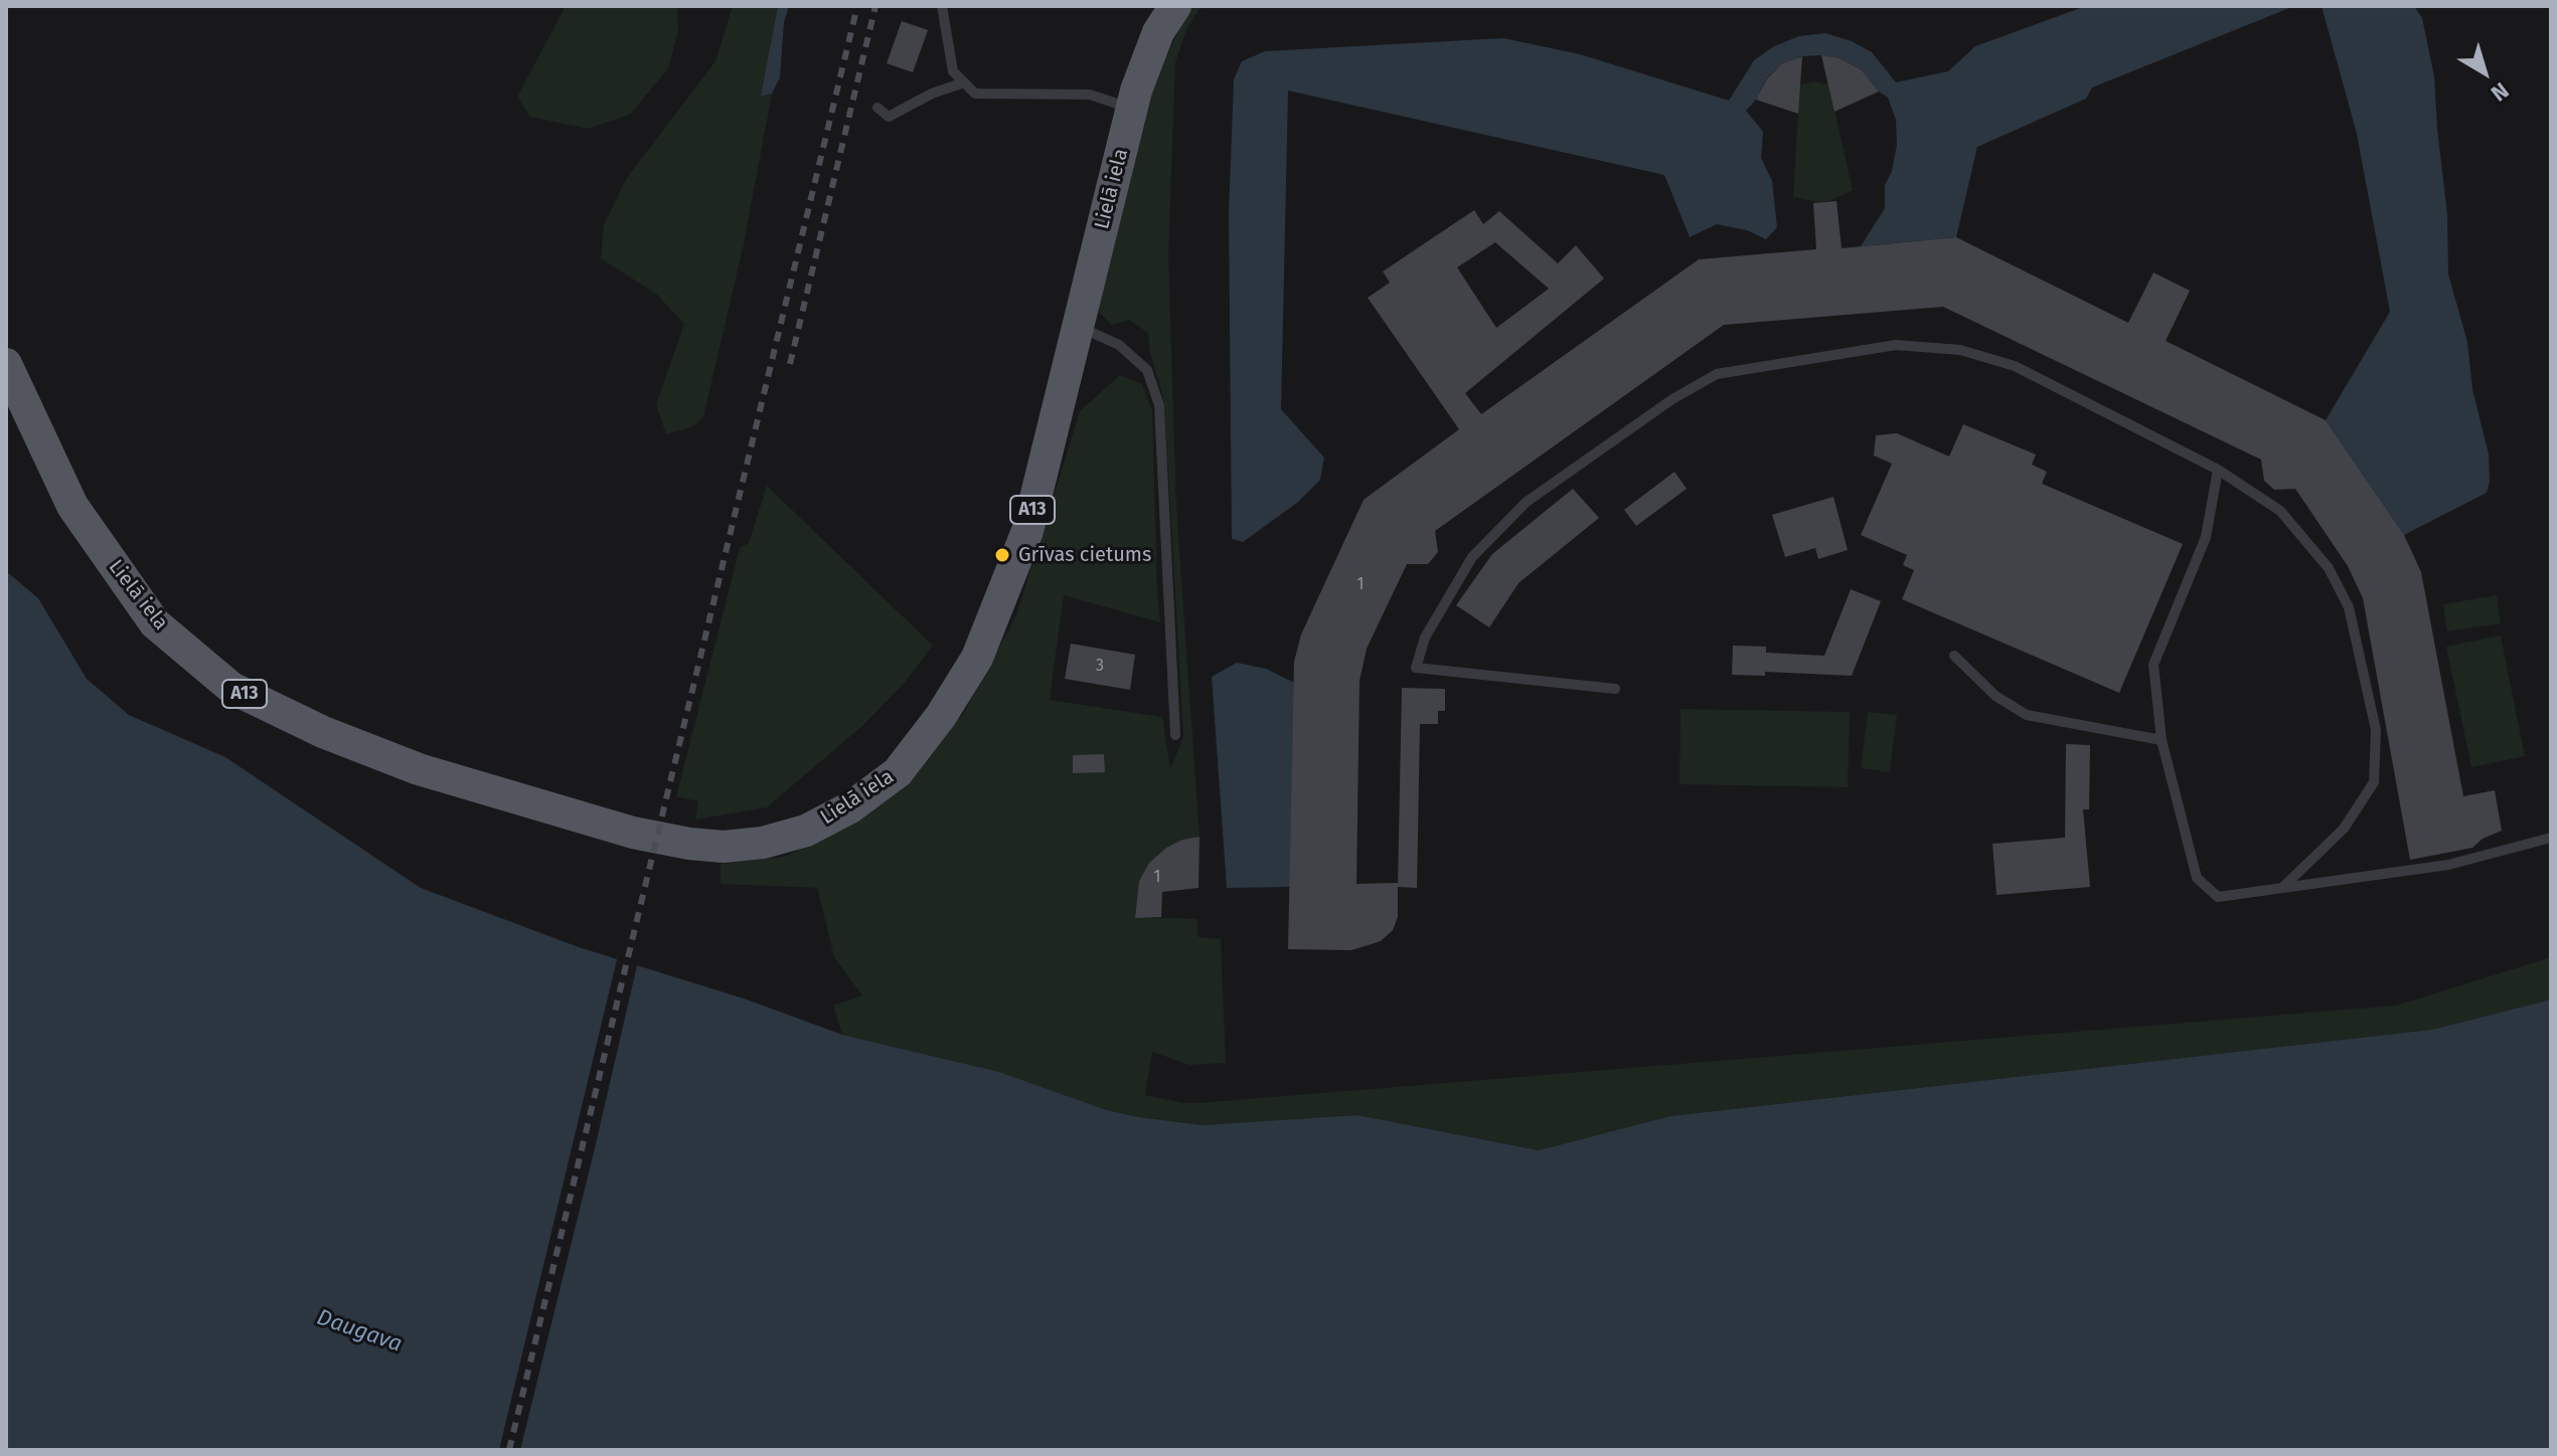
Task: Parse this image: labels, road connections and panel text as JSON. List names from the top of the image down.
{
  "streets": {
    "main road": ["Lielā iela", "A13"]
  },
  "water": ["Daugava"],
  "places": ["Grīvas cietums"],
  "house_numbers": ["1", "3", "1"],
  "north": "bottom right"
}
